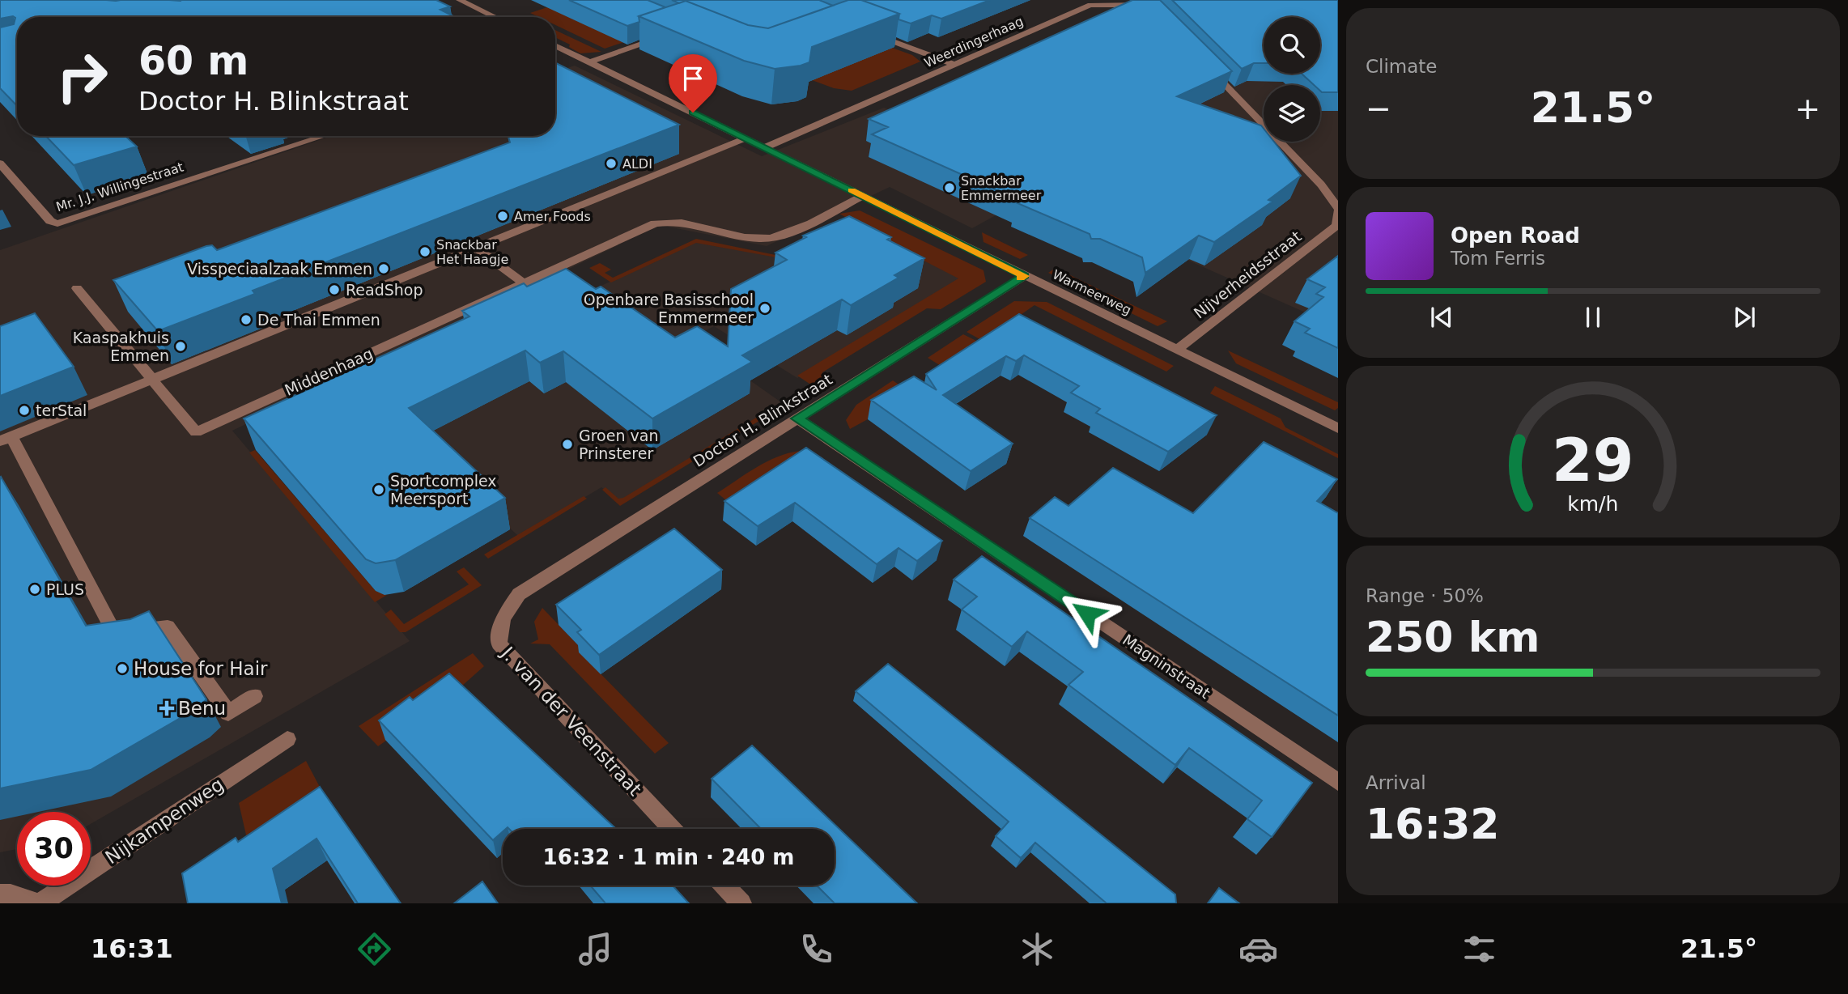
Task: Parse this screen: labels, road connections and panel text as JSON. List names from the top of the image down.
{
  "streets": {
    "street": [
      "Weerdingerhaag",
      "Mr. J.J. Willingestraat",
      "Nijverheidsstraat",
      "Warmeerweg",
      "Middenhaag",
      "Doctor H. Blinkstraat",
      "Magninstraat",
      "J. van der Veenstraat",
      "Nijkampenweg"
    ]
  },
  "crossings": [
    ["Weerdingerhaag", "Warmeerweg"],
    ["Nijverheidsstraat", "Warmeerweg"],
    ["Warmeerweg", "Middenhaag"],
    ["Warmeerweg", "Doctor H. Blinkstraat"],
    ["Doctor H. Blinkstraat", "Magninstraat"],
    ["Doctor H. Blinkstraat", "J. van der Veenstraat"]
  ],
  "places": {
    "other": [
      "ALDI",
      "Snackbar Emmermeer",
      "Amer Foods",
      "Snackbar Het Haagje",
      "Visspeciaalzaak Emmen",
      "ReadShop",
      "Openbare Basisschool Emmermeer",
      "De Thai Emmen",
      "Kaaspakhuis Emmen",
      "terStal",
      "Groen van Prinsterer",
      "Sportcomplex Meersport",
      "PLUS",
      "House for Hair"
    ],
    "health": ["Benu"]
  },
  "page": {
    "tile": [
      "Climate",
      ["Range · 50%", "250 km"],
      ["Arrival", "16:32"]
    ],
    "turn": ["60 m", "Doctor H. Blinkstraat"],
    "heat": ["−", "21.5°", "+"],
    "song": ["Open Road", "Tom Ferris"],
    "limit": "30",
    "trip": "16:32 · 1 min · 240 m",
    "tabs": ["16:31", "21.5°"],
    "gauge": ["29", "km/h"]
  }
}
